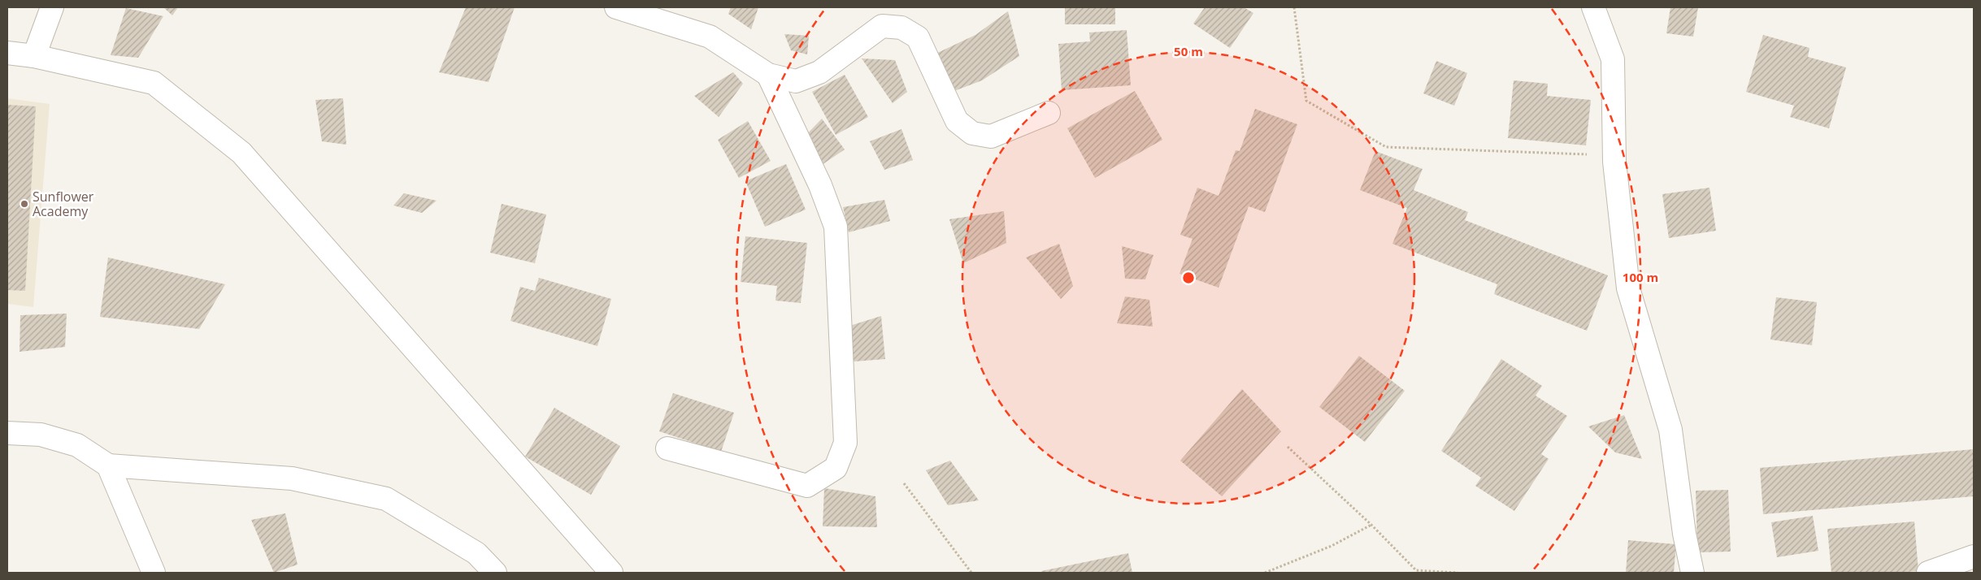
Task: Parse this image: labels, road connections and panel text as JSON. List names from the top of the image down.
{
  "places": ["Sunflower Academy"],
  "rings": ["50 m", "100 m"]
}
